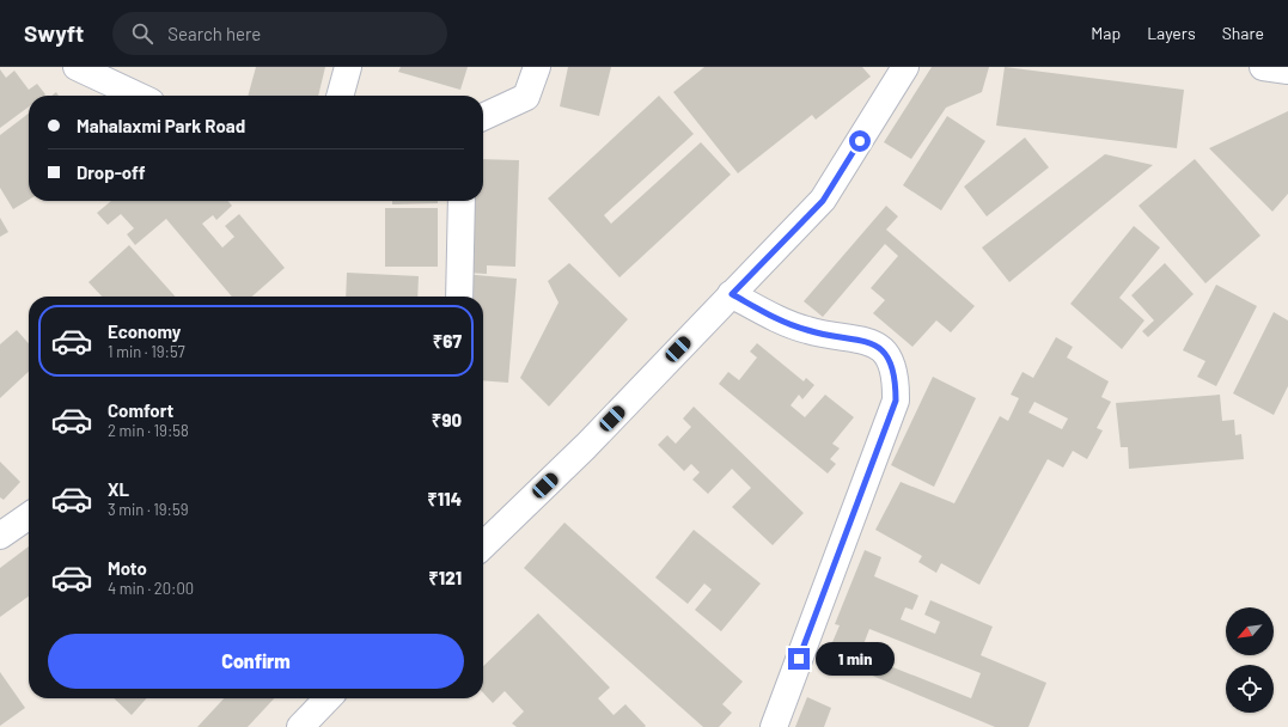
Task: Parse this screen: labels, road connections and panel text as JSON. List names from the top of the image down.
{
  "north": "bottom left",
  "page": {
    "header": "Swyft",
    "search": "Search here",
    "nav": ["Map", "Layers", "Share"],
    "banner": ["Mahalaxmi Park Road", "Drop-off"],
    "list": [
      {
        "name": "Economy",
        "note": "1 min · 19:57",
        "value": "₹67"
      },
      {
        "name": "Comfort",
        "note": "2 min · 19:58",
        "value": "₹90"
      },
      {
        "name": "XL",
        "note": "3 min · 19:59",
        "value": "₹114"
      },
      {
        "name": "Moto",
        "note": "4 min · 20:00",
        "value": "₹121"
      }
    ],
    "buttons": "Confirm",
    "bubble": "1 min"
  }
}
